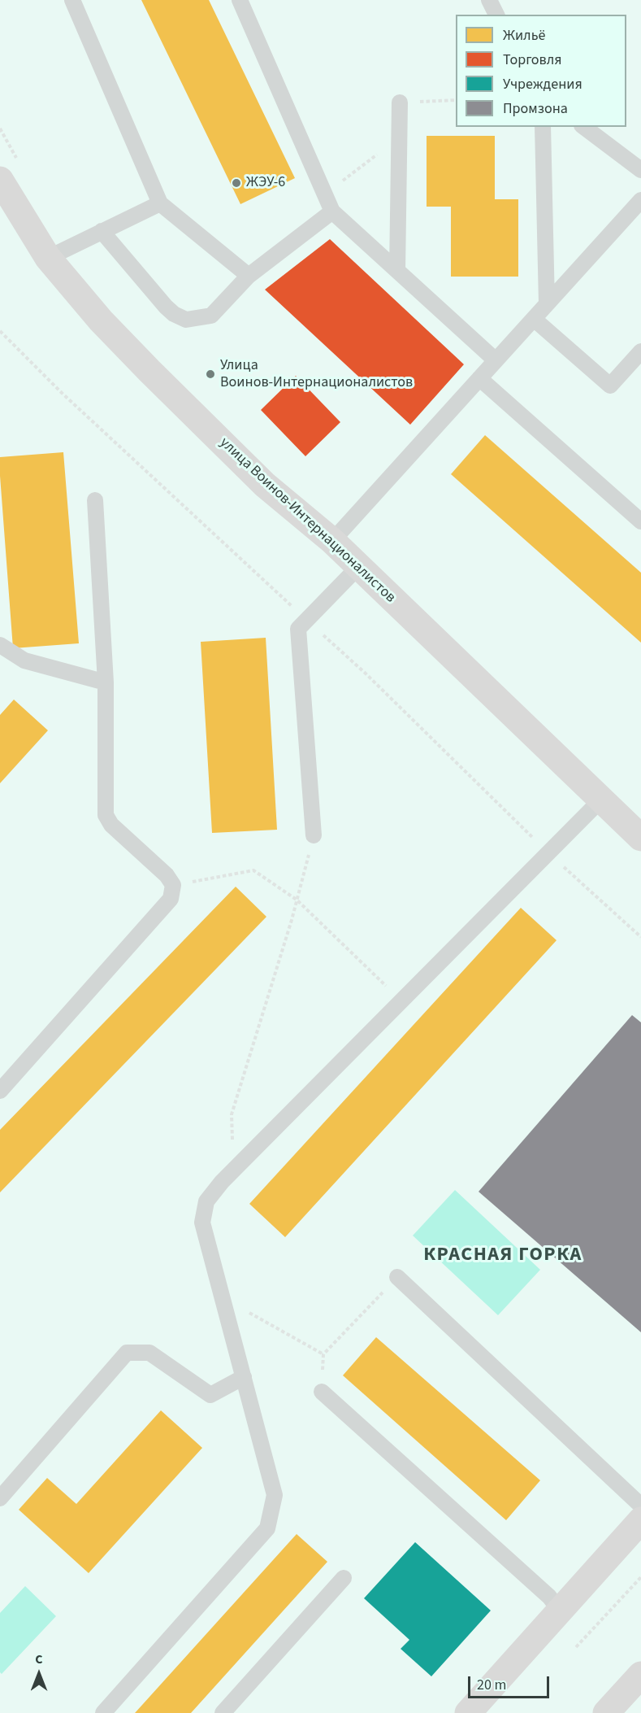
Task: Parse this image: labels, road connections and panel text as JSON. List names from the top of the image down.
{
  "streets": {
    "main road": ["улица Воинов-Интернационалистов"]
  },
  "districts": ["КРАСНАЯ ГОРКА"],
  "places": ["ЖЭУ-6", "Улица Воинов-Интернационалистов"],
  "legend": [
    "Жильё",
    "Торговля",
    "Учреждения",
    "Промзона"
  ],
  "scale_bar": "20 m",
  "north": "top"
}
